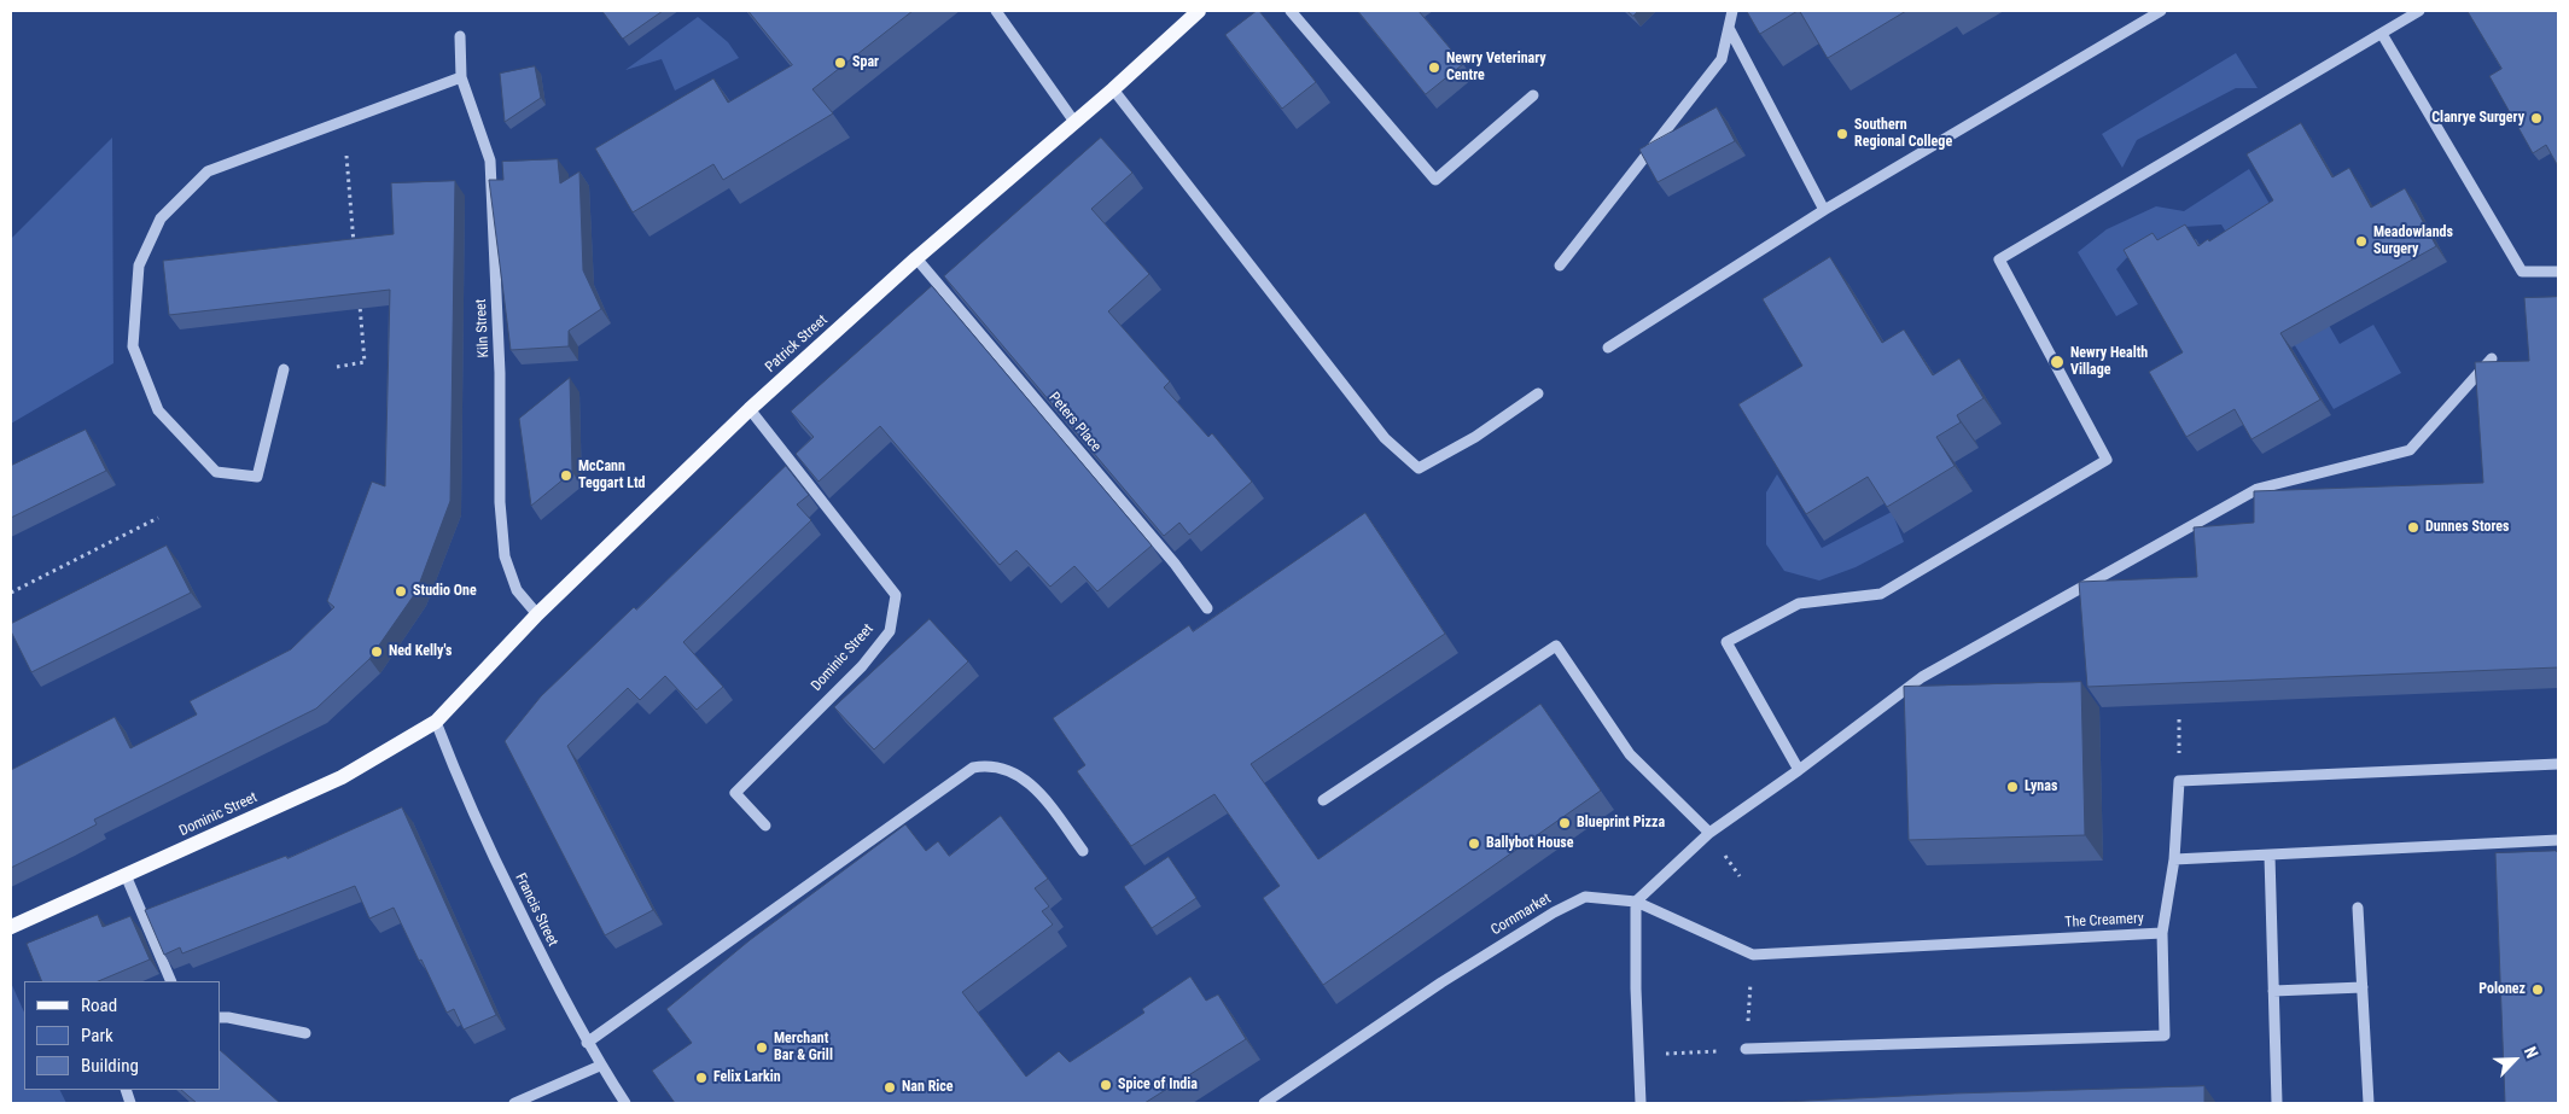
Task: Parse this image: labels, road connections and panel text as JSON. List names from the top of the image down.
{
  "streets": {
    "main road": ["Patrick Street", "Dominic Street"],
    "street": [
      "Kiln Street",
      "Peters Place",
      "Francis Street",
      "Cornmarket",
      "The Creamery"
    ]
  },
  "crossings": [
    ["Kiln Street", "Patrick Street"],
    ["Patrick Street", "Peters Place"],
    ["Patrick Street", "Dominic Street"],
    ["Patrick Street", "Francis Street"],
    ["Dominic Street", "Francis Street"],
    ["Cornmarket", "The Creamery"]
  ],
  "places": [
    "Spar",
    "Newry Veterinary Centre",
    "Clanrye Surgery",
    "Southern Regional College",
    "Meadowlands Surgery",
    "Newry Health Village",
    "McCann Teggart Ltd",
    "Dunnes Stores",
    "Studio One",
    "Ned Kelly's",
    "Lynas",
    "Blueprint Pizza",
    "Ballybot House",
    "Polonez",
    "Merchant Bar & Grill",
    "Felix Larkin",
    "Spice of India",
    "Nan Rice"
  ],
  "legend": ["Road", "Park", "Building"],
  "north": "top right"
}
